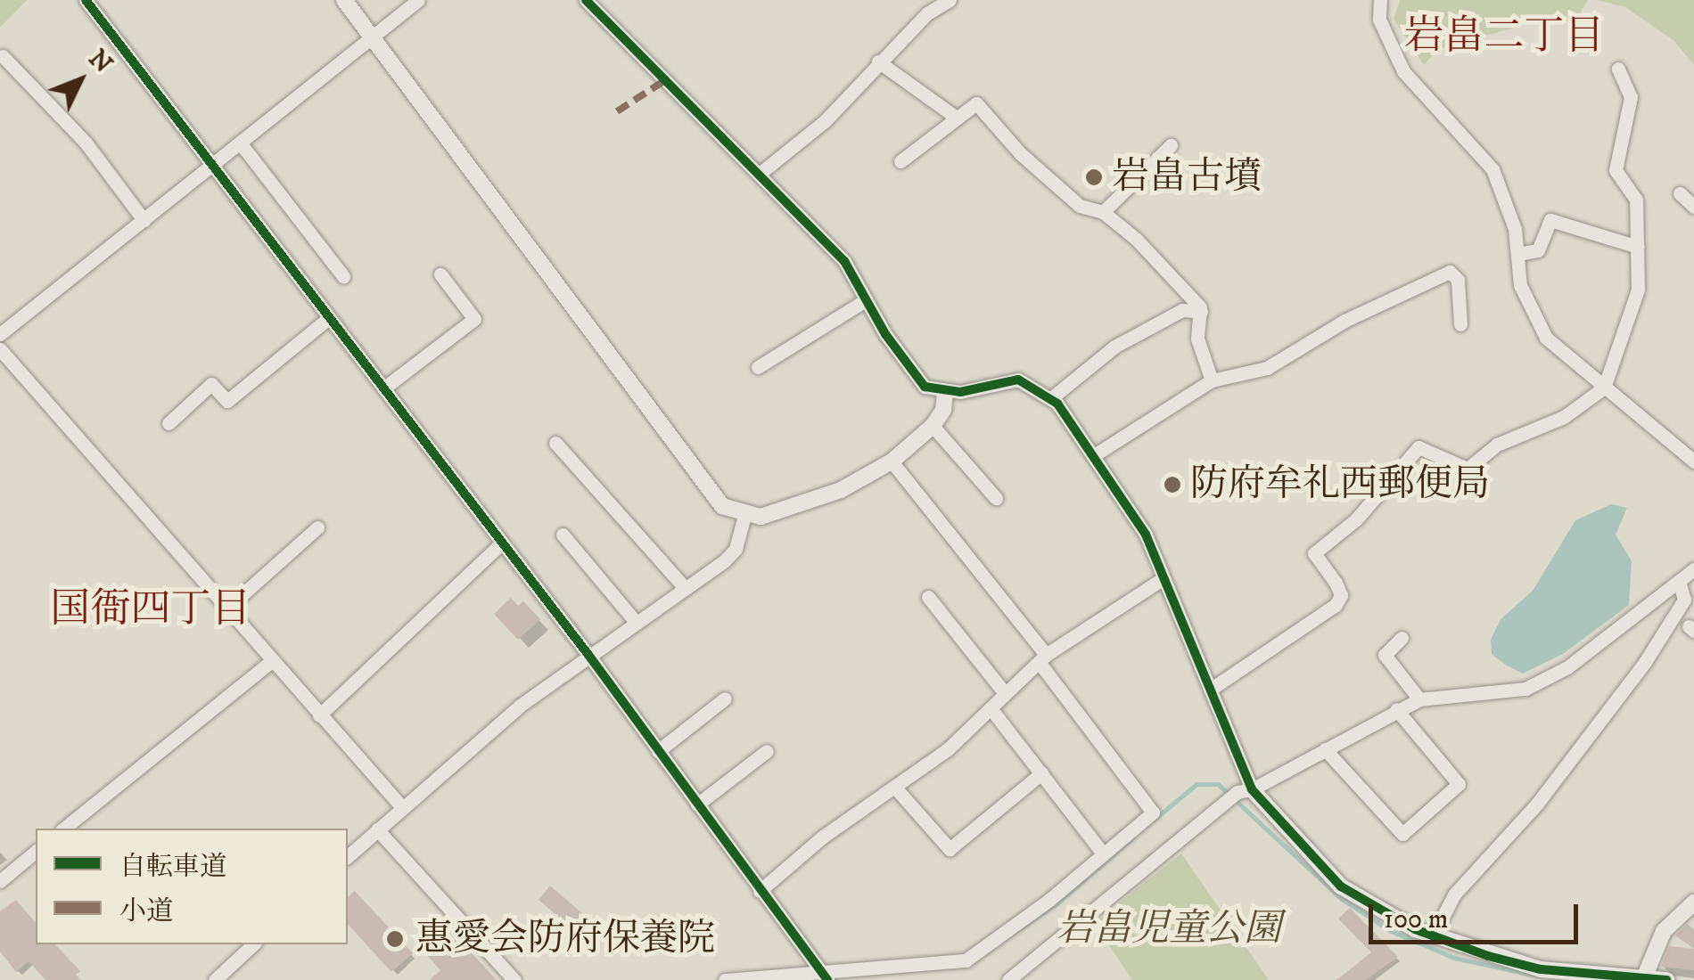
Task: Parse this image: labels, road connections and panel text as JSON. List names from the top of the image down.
{
  "districts": ["岩畠二丁目", "国衙四丁目"],
  "parks": ["岩畠児童公園"],
  "places": ["岩畠古墳", "防府牟礼西郵便局", "惠愛会防府保養院"],
  "legend": ["自転車道", "小道"],
  "scale_bar": "100 m",
  "north": "top right"
}
